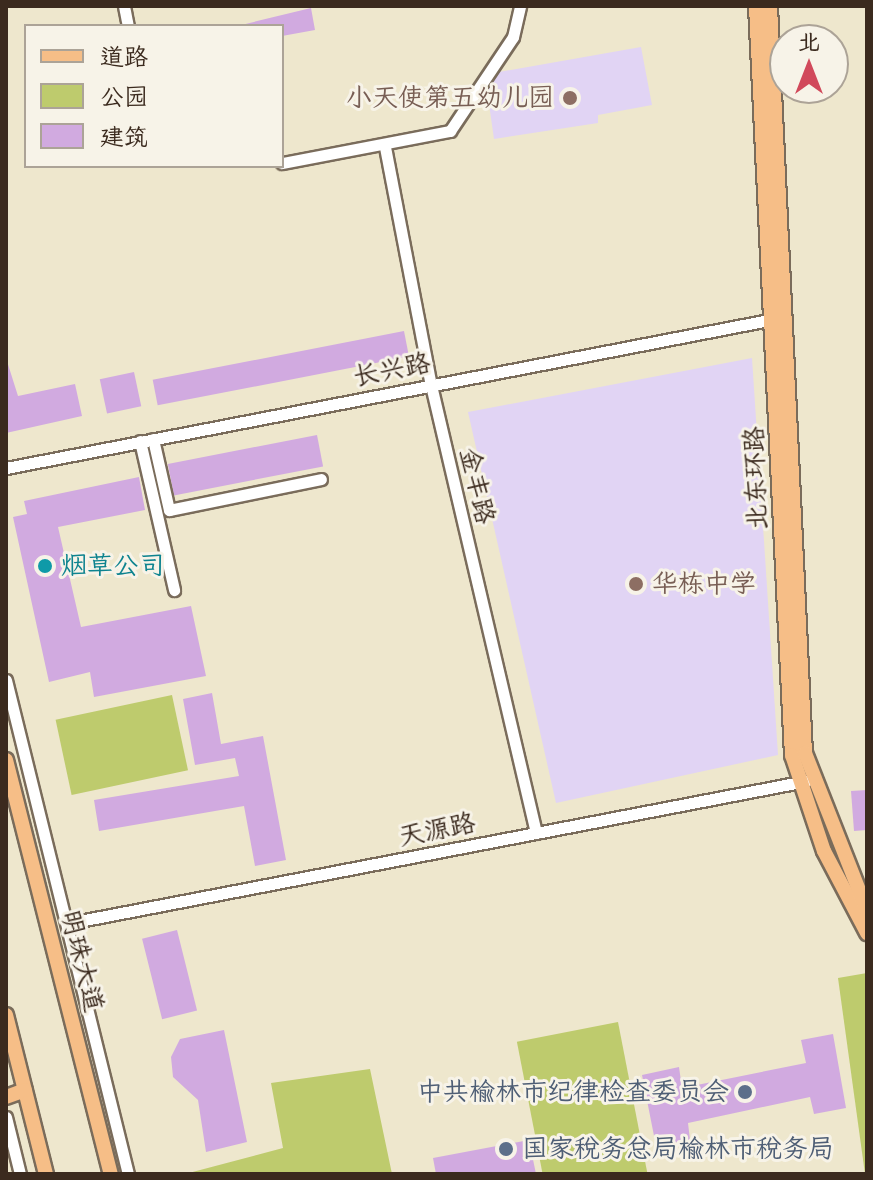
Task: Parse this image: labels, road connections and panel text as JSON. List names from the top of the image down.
{
  "streets": {
    "main road": ["北东环路", "明珠大道"],
    "street": ["长兴路", "金丰路", "天源路"]
  },
  "crossings": [
    ["长兴路", "北东环路"],
    ["长兴路", "金丰路"],
    ["北东环路", "天源路"],
    ["金丰路", "天源路"]
  ],
  "places": [
    "小天使第五幼儿园",
    "烟草公司",
    "华栋中学",
    "中共榆林市纪律检查委员会",
    "国家税务总局榆林市税务局"
  ],
  "legend": ["道路", "公园", "建筑"],
  "north": "top"
}
